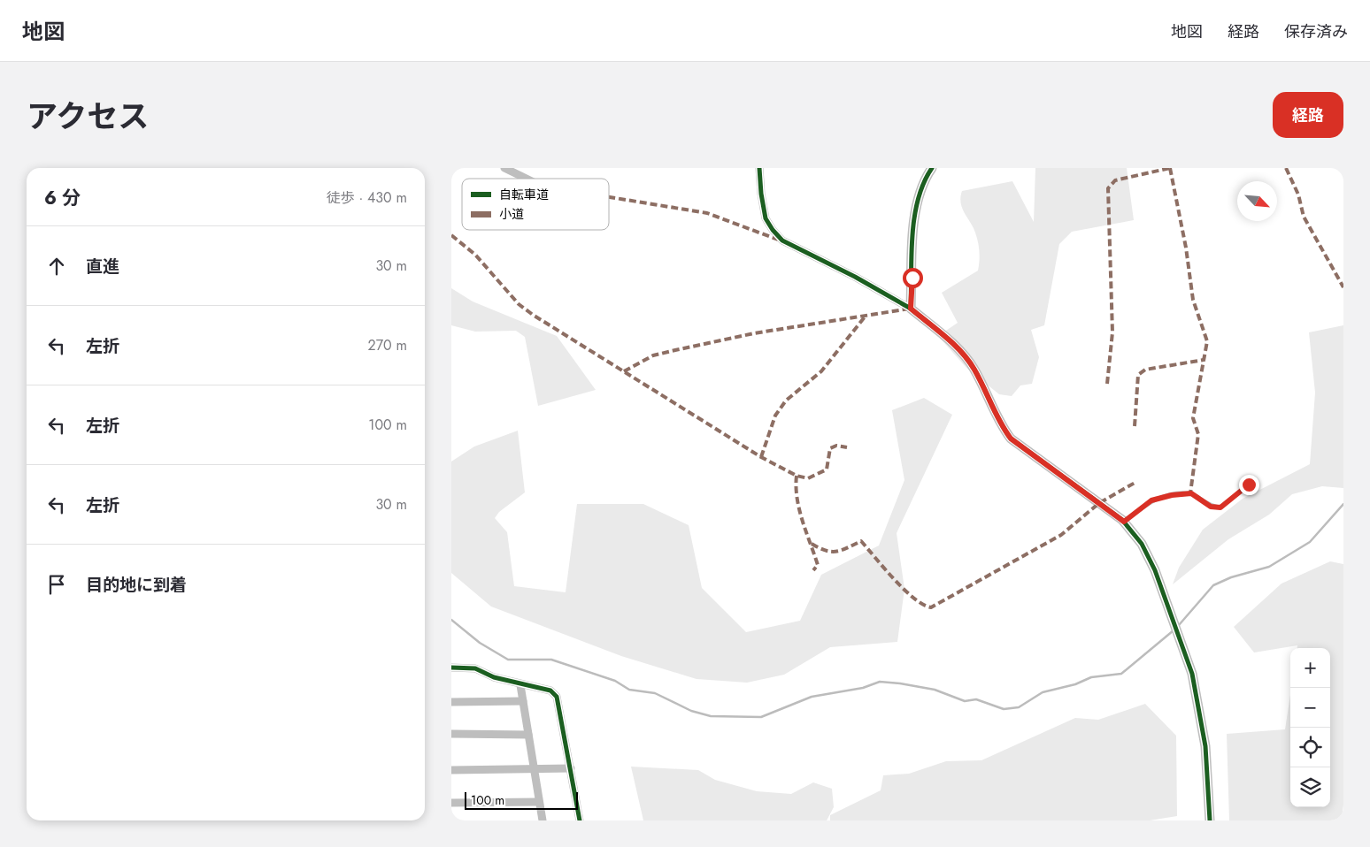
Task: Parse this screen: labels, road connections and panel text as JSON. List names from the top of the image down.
{
  "legend": ["自転車道", "小道"],
  "scale_bar": "100 m",
  "north": "bottom right",
  "page": {
    "header": "地図",
    "nav": ["地図", "経路", "保存済み"],
    "title": "アクセス",
    "buttons": "経路",
    "heading": ["6 分", "徒歩 · 430 m"],
    "list": [
      ["直進", "30 m"],
      ["左折", "270 m"],
      ["左折", "100 m"],
      ["左折", "30 m"],
      "目的地に到着"
    ],
    "map_buttons": ["+", "−"],
    "scale": "100 m"
  }
}
